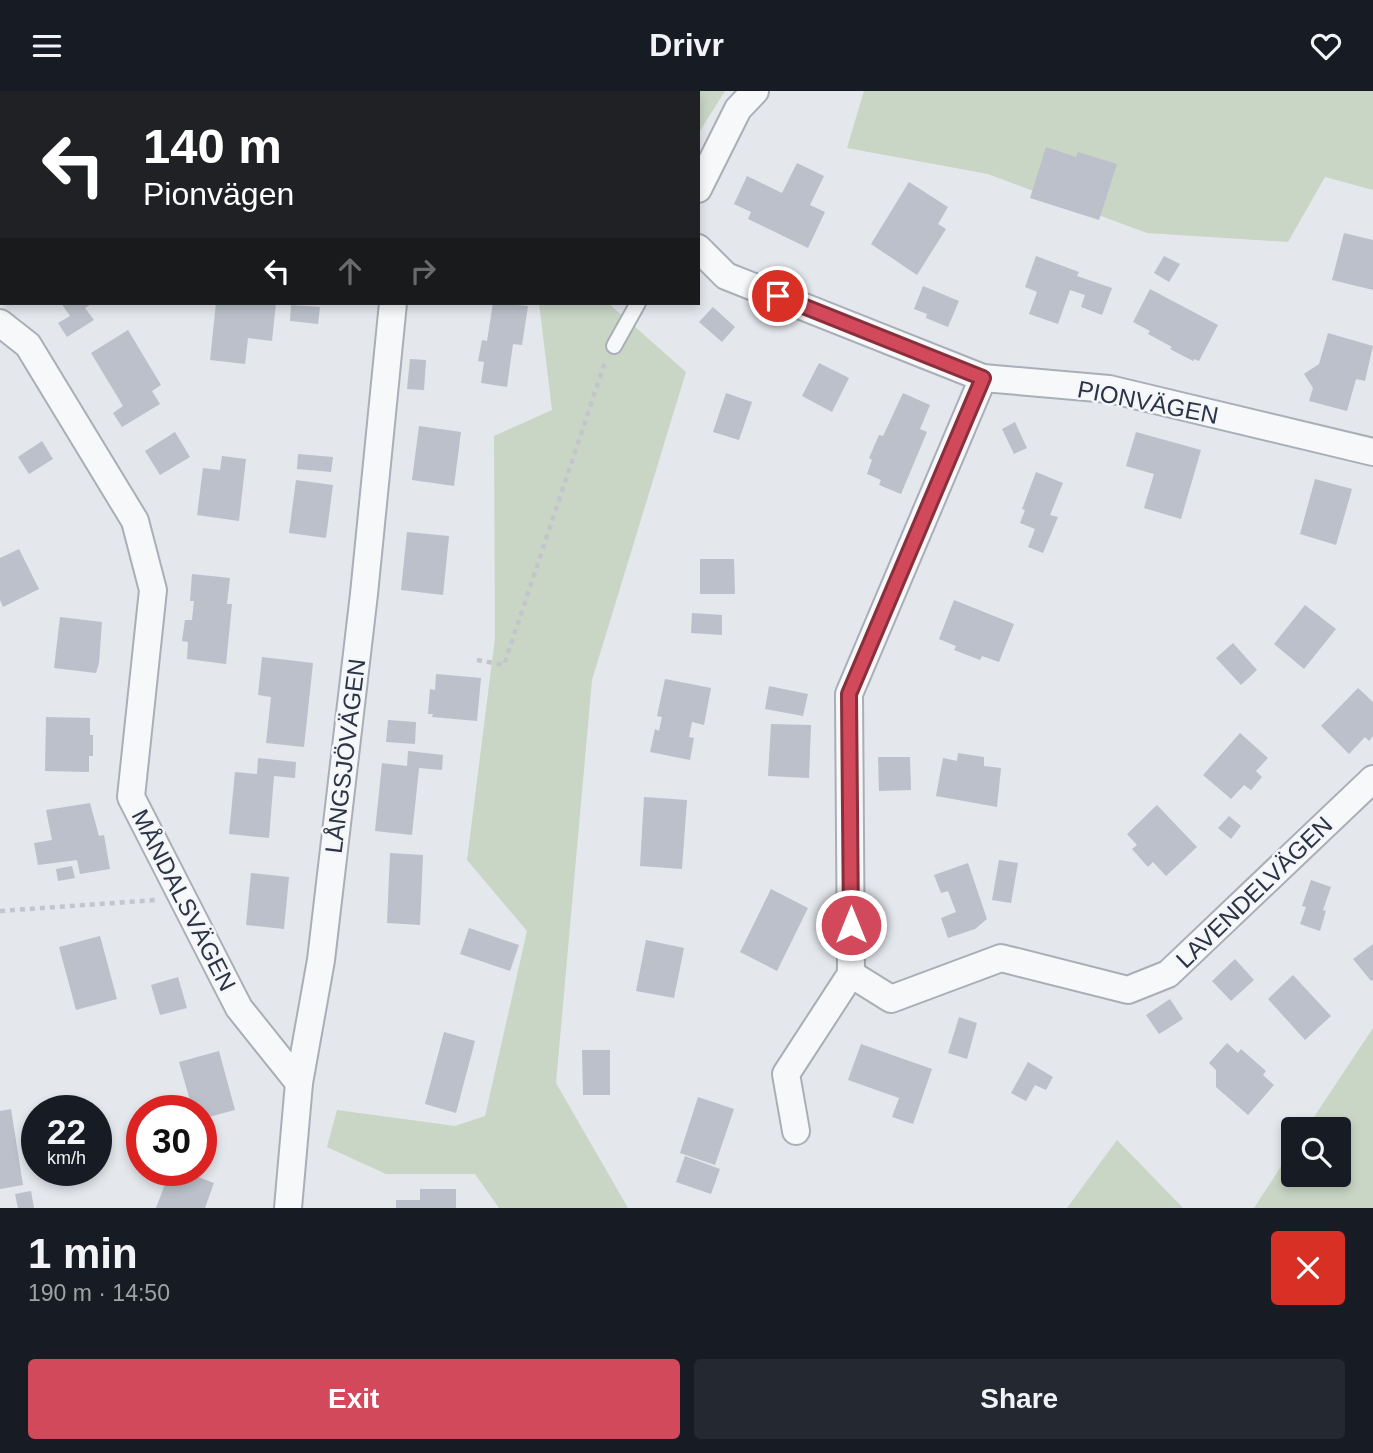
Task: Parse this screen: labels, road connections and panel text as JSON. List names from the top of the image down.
{
  "streets": {
    "street": [
      "PIONVÄGEN",
      "LÅNGSJÖVÄGEN",
      "LAVENDELVÄGEN",
      "MÅNDALSVÄGEN"
    ]
  },
  "crossings": [
    ["LÅNGSJÖVÄGEN", "MÅNDALSVÄGEN"]
  ],
  "page": {
    "header": "Drivr",
    "turn": ["140 m", "Pionvägen"],
    "speed": "22 km/h",
    "limit": "30",
    "heading": ["1 min", "190 m · 14:50"],
    "buttons": ["Exit", "Share"]
  }
}
